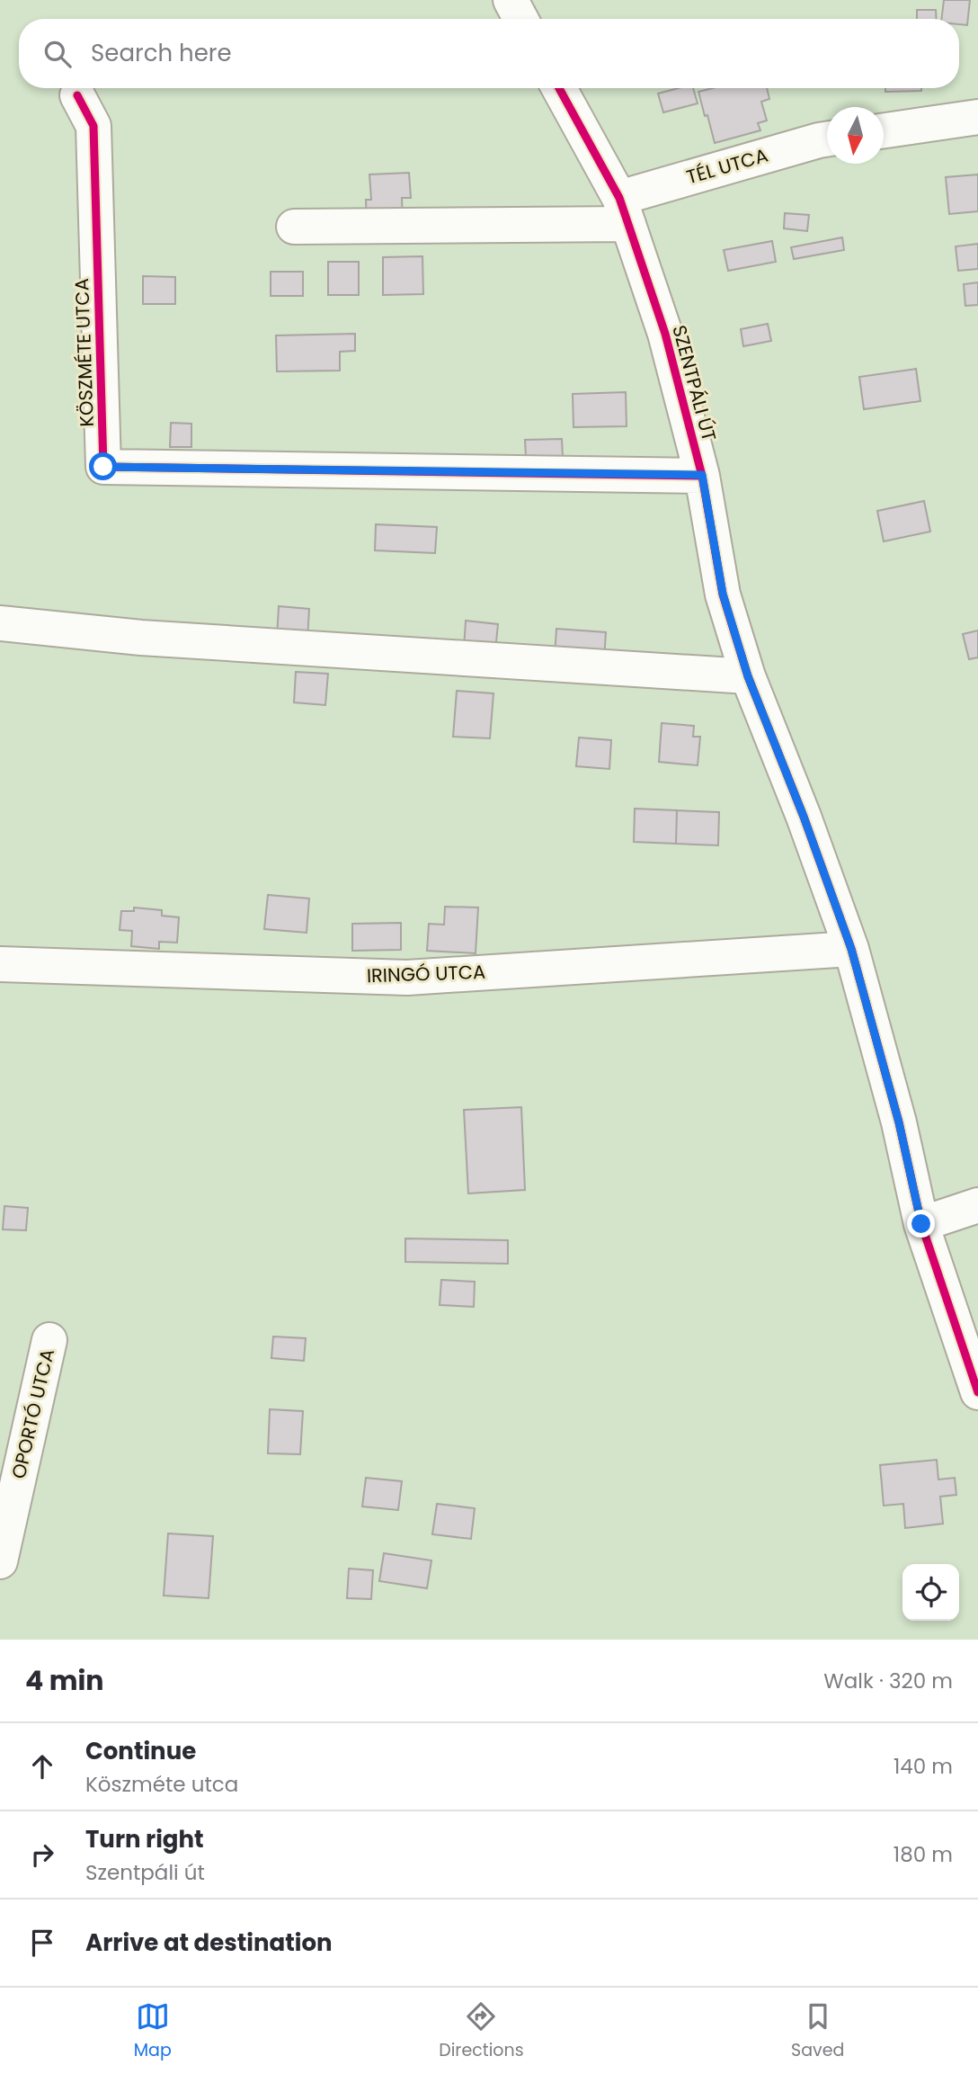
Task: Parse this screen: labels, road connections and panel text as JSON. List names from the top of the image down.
{
  "streets": {
    "street": [
      "TÉL UTCA",
      "KÖSZMÉTE UTCA",
      "SZENTPÁLI ÚT",
      "IRINGÓ UTCA",
      "OPORTÓ UTCA"
    ]
  },
  "crossings": [
    ["TÉL UTCA", "SZENTPÁLI ÚT"],
    ["KÖSZMÉTE UTCA", "SZENTPÁLI ÚT"],
    ["SZENTPÁLI ÚT", "IRINGÓ UTCA"]
  ],
  "north": "bottom",
  "page": {
    "search": "Search here",
    "heading": ["4 min", "Walk · 320 m"],
    "list": [
      ["Continue", "Köszméte utca", "140 m"],
      ["Turn right", "Szentpáli út", "180 m"],
      "Arrive at destination"
    ],
    "nav": ["Map", "Directions", "Saved"]
  }
}
